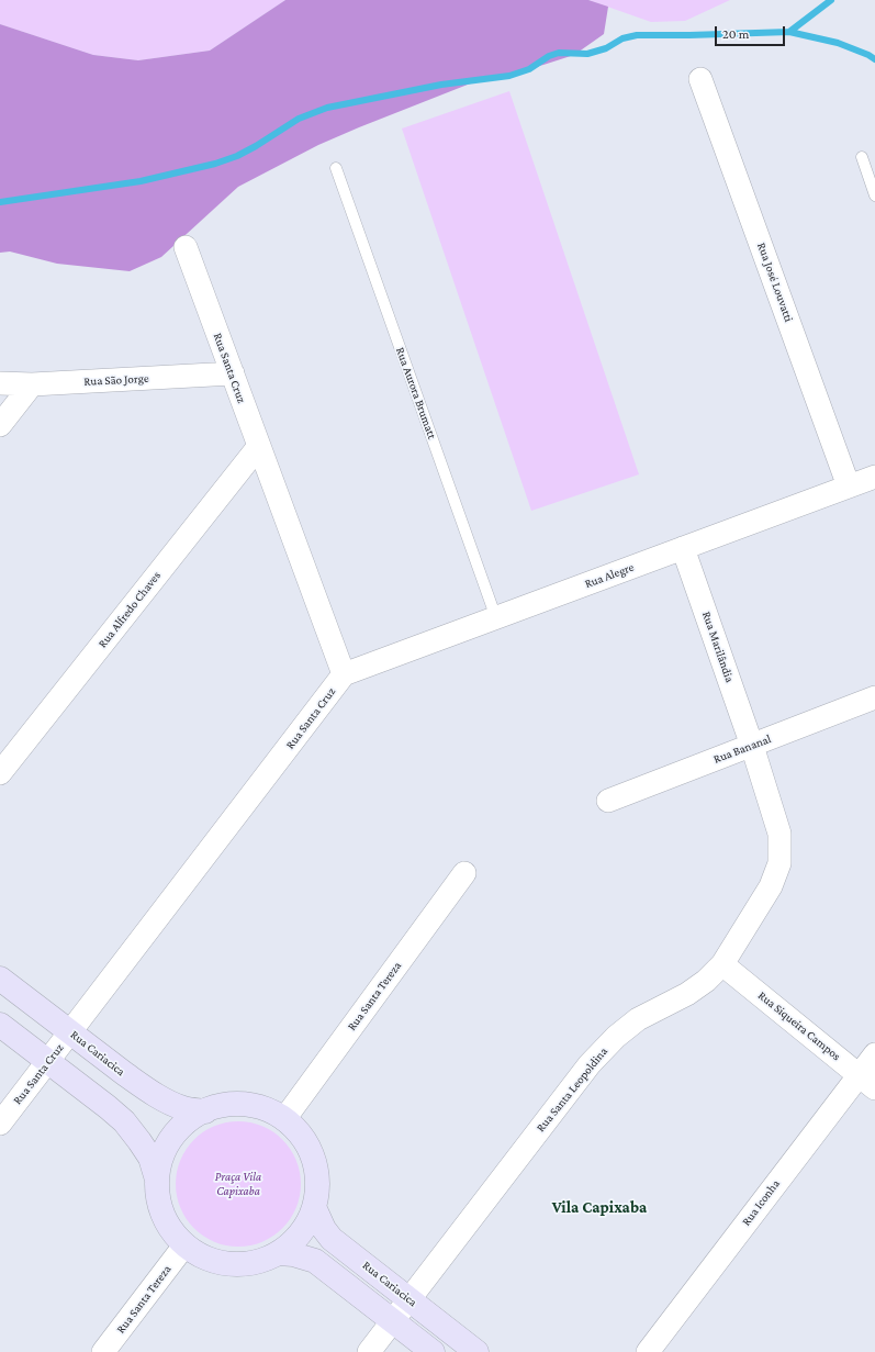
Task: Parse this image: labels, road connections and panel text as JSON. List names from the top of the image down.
{
  "streets": {
    "street": [
      "Rua José Louvatti",
      "Rua Santa Cruz",
      "Rua São Jorge",
      "Rua Alegre",
      "Rua Alfredo Chaves",
      "Rua Marilândia",
      "Rua Bananal",
      "Rua Santa Tereza",
      "Rua Siqueira Campos",
      "Rua Cariacica",
      "Rua Santa Leopoldina",
      "Rua Iconha"
    ],
    "lane": ["Rua Aurora Brumatt"]
  },
  "crossings": [
    ["Rua José Louvatti", "Rua Alegre"],
    ["Rua Santa Cruz", "Rua São Jorge"],
    ["Rua Santa Cruz", "Rua Alegre"],
    ["Rua Santa Cruz", "Rua Alfredo Chaves"],
    ["Rua Santa Cruz", "Rua Cariacica"],
    ["Rua Aurora Brumatt", "Rua Alegre"],
    ["Rua Alegre", "Rua Marilândia"],
    ["Rua Marilândia", "Rua Bananal"],
    ["Rua Marilândia", "Rua Santa Leopoldina"],
    ["Rua Bananal", "Rua Santa Leopoldina"],
    ["Rua Siqueira Campos", "Rua Santa Leopoldina"],
    ["Rua Siqueira Campos", "Rua Iconha"],
    ["Rua Cariacica", "Rua Santa Leopoldina"]
  ],
  "districts": ["Vila Capixaba"],
  "parks": ["Praça Vila Capixaba"],
  "scale_bar": "20 m"
}
